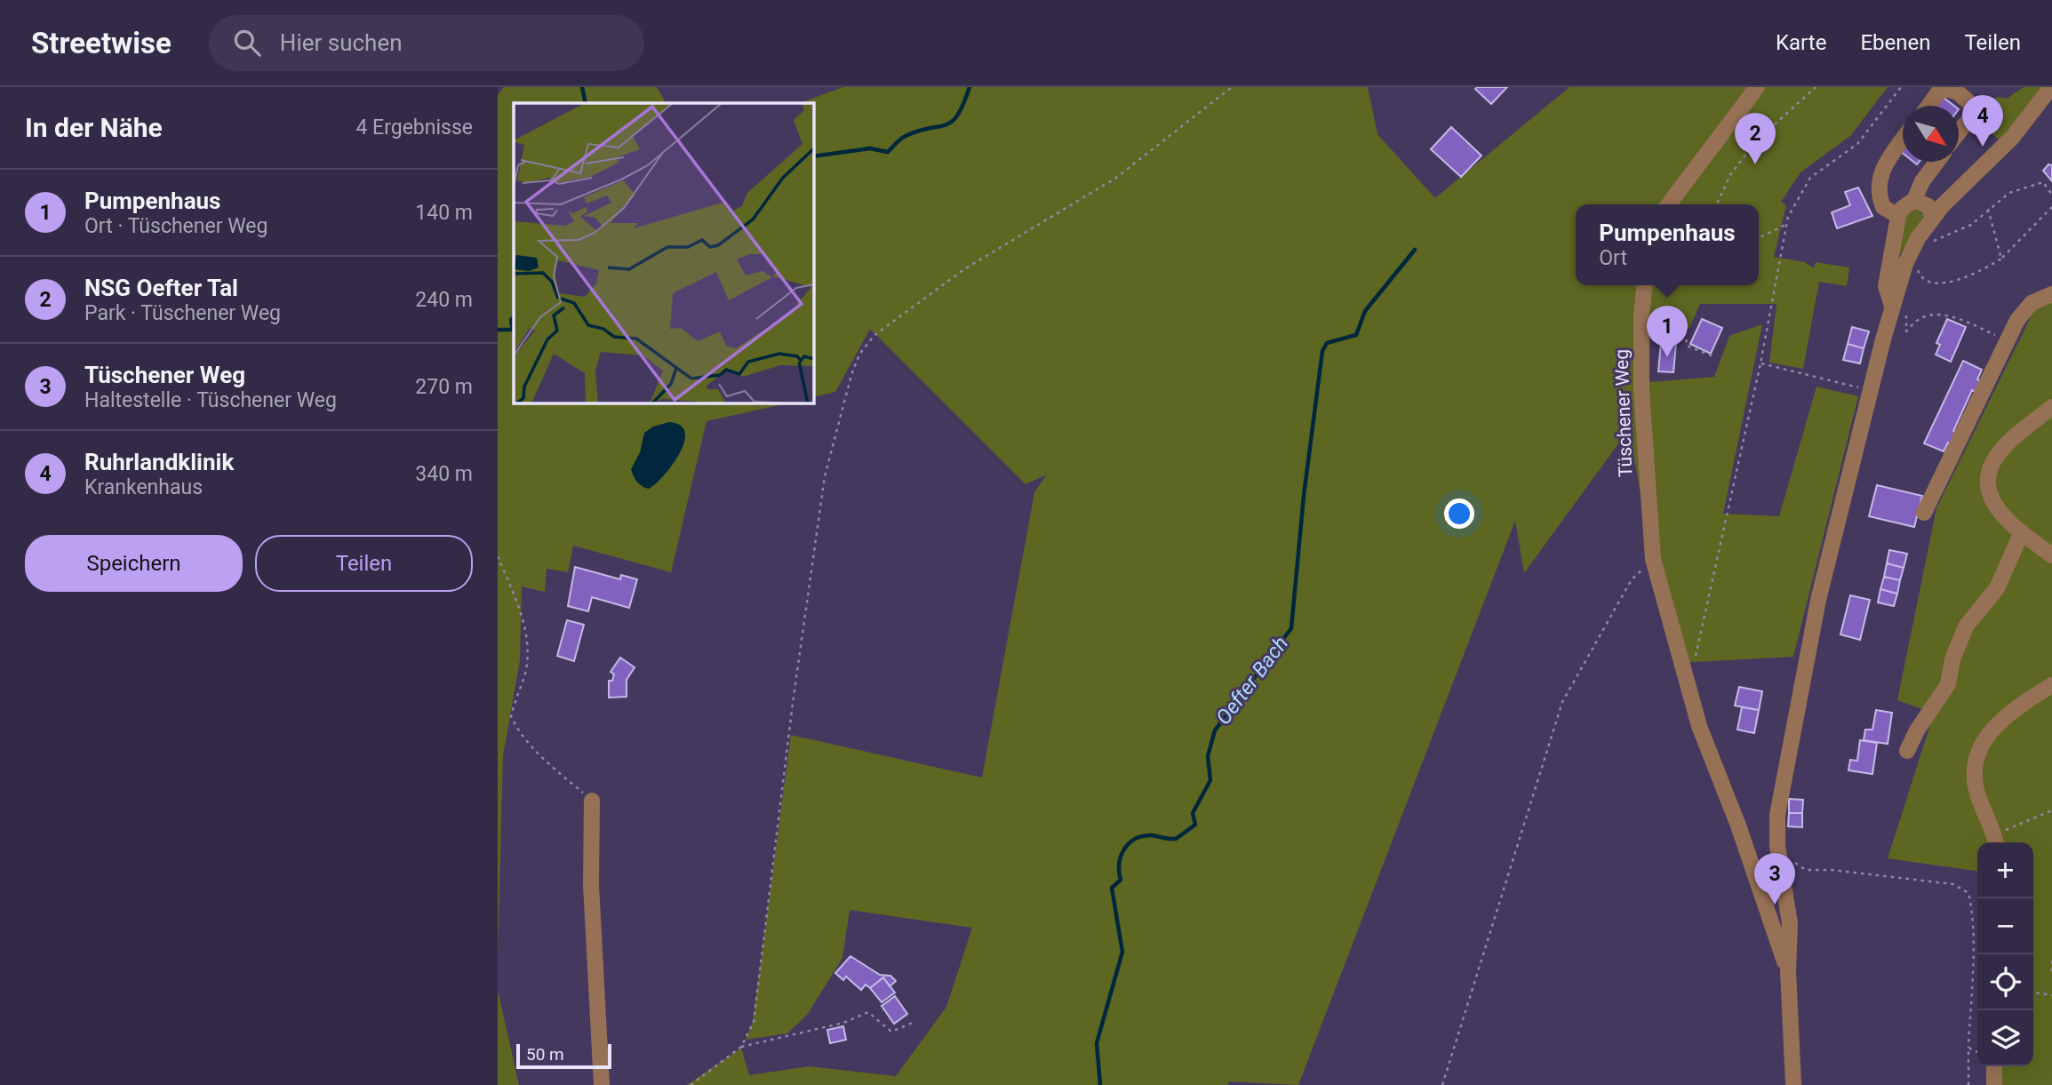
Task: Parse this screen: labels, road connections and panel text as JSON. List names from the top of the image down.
{
  "streets": {
    "street": ["Tüschener Weg"]
  },
  "water": ["Oefter Bach"],
  "scale_bar": "50 m",
  "north": "bottom right",
  "page": {
    "header": "Streetwise",
    "search": "Hier suchen",
    "nav": ["Karte", "Ebenen", "Teilen"],
    "heading": ["In der Nähe", "4 Ergebnisse"],
    "pins": [
      "4",
      "2",
      "1",
      "3"
    ],
    "list": [
      {
        "mark": "1",
        "name": "Pumpenhaus",
        "note": "Ort · Tüschener Weg",
        "value": "140 m"
      },
      {
        "mark": "2",
        "name": "NSG Oefter Tal",
        "note": "Park · Tüschener Weg",
        "value": "240 m"
      },
      {
        "mark": "3",
        "name": "Tüschener Weg",
        "note": "Haltestelle · Tüschener Weg",
        "value": "270 m"
      },
      {
        "mark": "4",
        "name": "Ruhrlandklinik",
        "note": "Krankenhaus",
        "value": "340 m"
      }
    ],
    "popup": ["Pumpenhaus", "Ort"],
    "buttons": ["Speichern", "Teilen"],
    "map_buttons": ["+", "−"],
    "scale": "50 m"
  }
}
